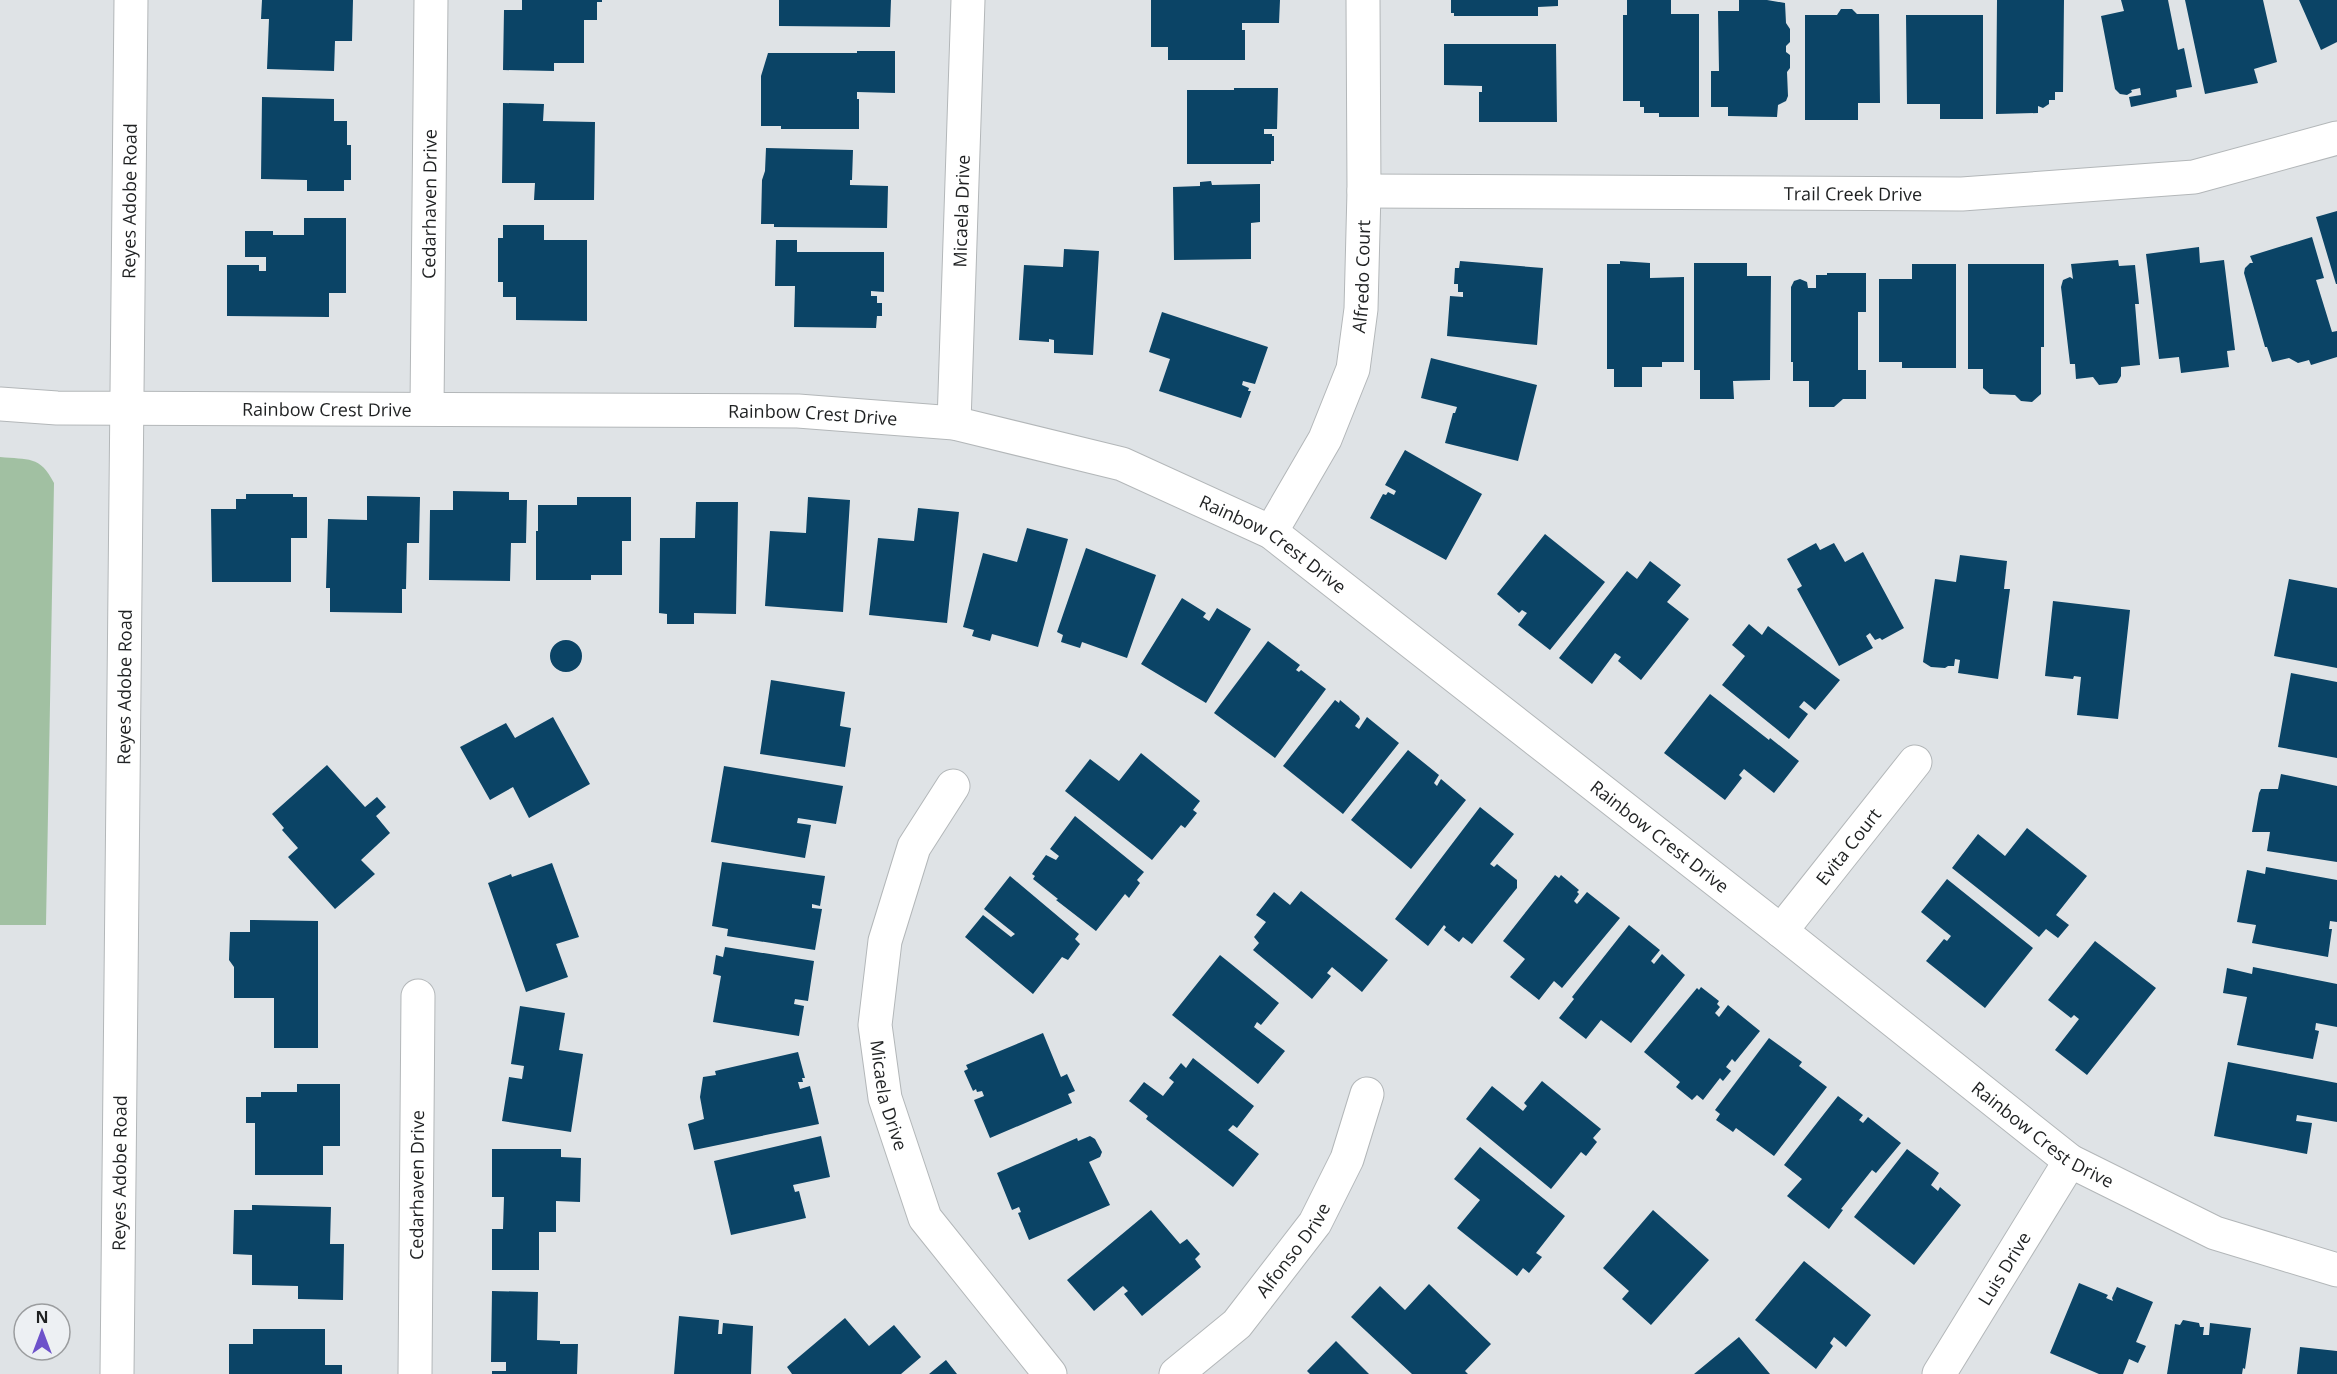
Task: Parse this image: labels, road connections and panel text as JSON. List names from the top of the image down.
{
  "streets": {
    "street": [
      "Trail Creek Drive",
      "Reyes Adobe Road",
      "Cedarhaven Drive",
      "Micaela Drive",
      "Alfredo Court",
      "Rainbow Crest Drive",
      "Evita Court",
      "Alfonso Drive",
      "Luis Drive"
    ]
  },
  "crossings": [
    ["Trail Creek Drive", "Alfredo Court"],
    ["Reyes Adobe Road", "Rainbow Crest Drive"],
    ["Cedarhaven Drive", "Rainbow Crest Drive"],
    ["Micaela Drive", "Rainbow Crest Drive"],
    ["Alfredo Court", "Rainbow Crest Drive"],
    ["Rainbow Crest Drive", "Evita Court"],
    ["Rainbow Crest Drive", "Luis Drive"]
  ],
  "north": "top"
}
